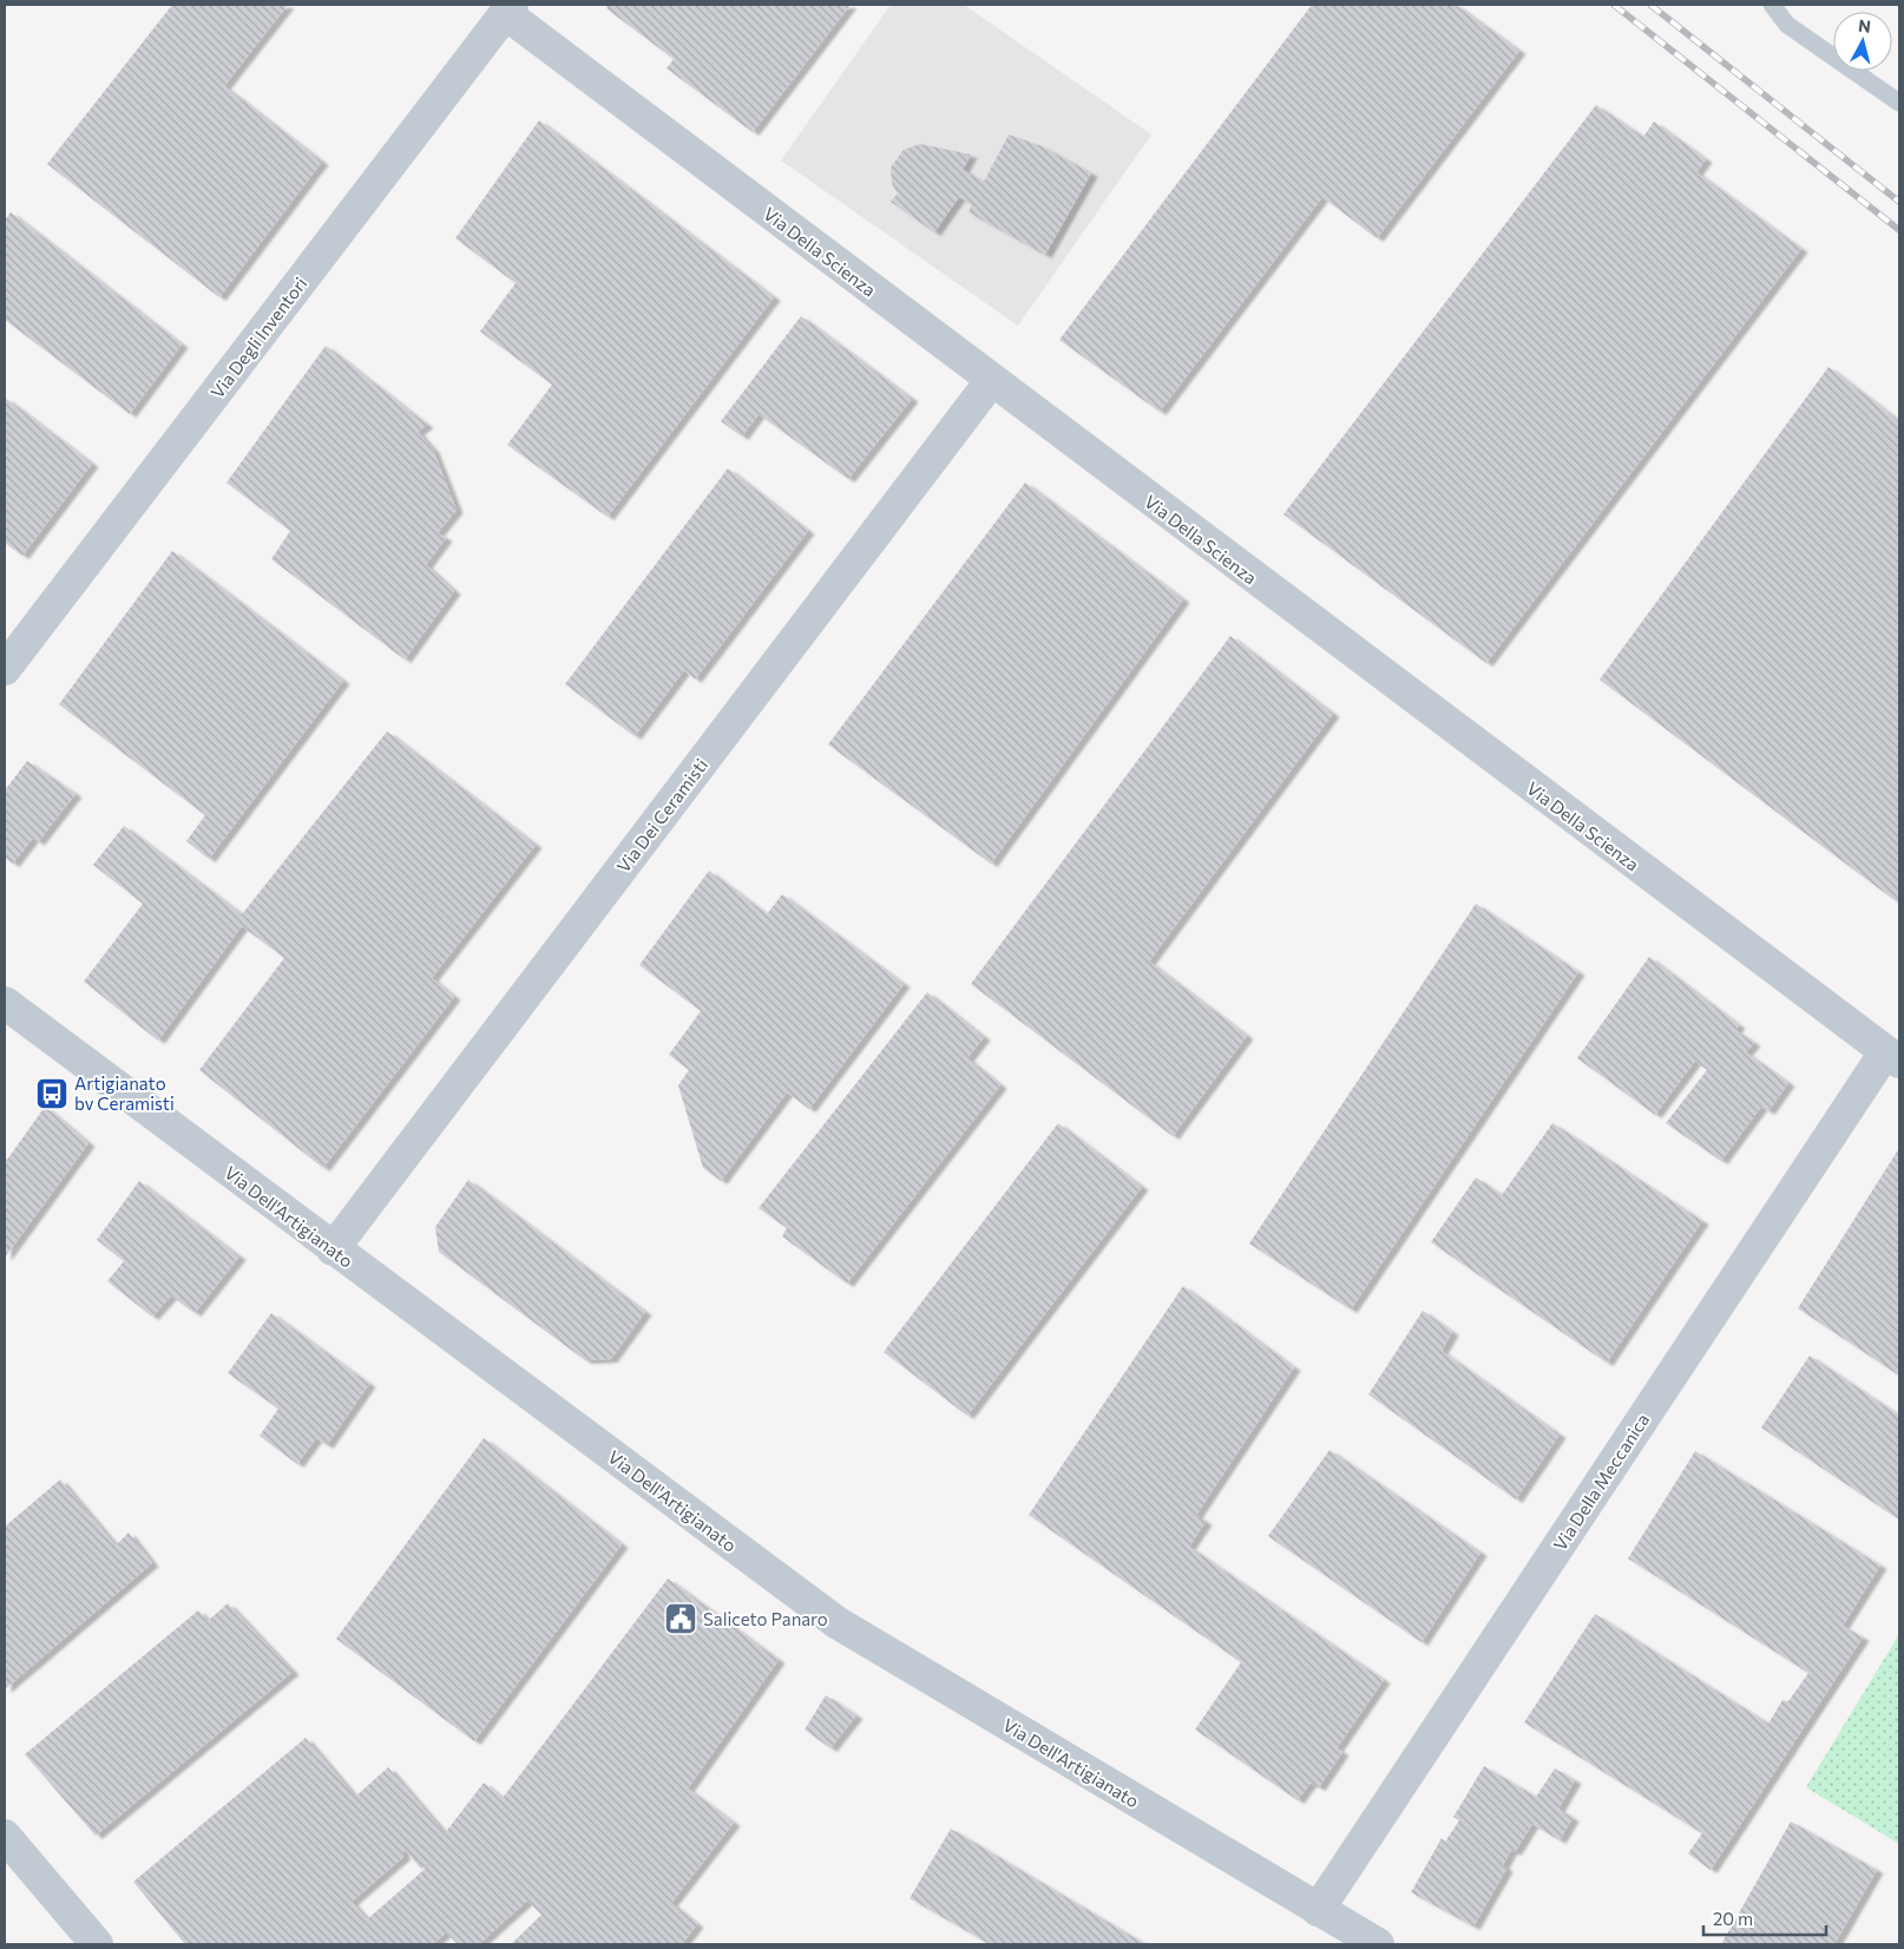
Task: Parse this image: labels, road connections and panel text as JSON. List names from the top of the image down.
{
  "streets": {
    "street": [
      "Via Della Scienza",
      "Via Degli Inventori",
      "Via Dei Ceramisti",
      "Via Dell'Artigianato",
      "Via Della Meccanica"
    ]
  },
  "crossings": [
    ["Via Della Scienza", "Via Degli Inventori"],
    ["Via Della Scienza", "Via Dei Ceramisti"],
    ["Via Della Scienza", "Via Della Meccanica"],
    ["Via Dei Ceramisti", "Via Dell'Artigianato"],
    ["Via Dell'Artigianato", "Via Della Meccanica"]
  ],
  "places": {
    "bus stop": ["Artigianato bv Ceramisti"],
    "public building": ["Saliceto Panaro"]
  },
  "scale_bar": "20 m",
  "north": "top"
}
